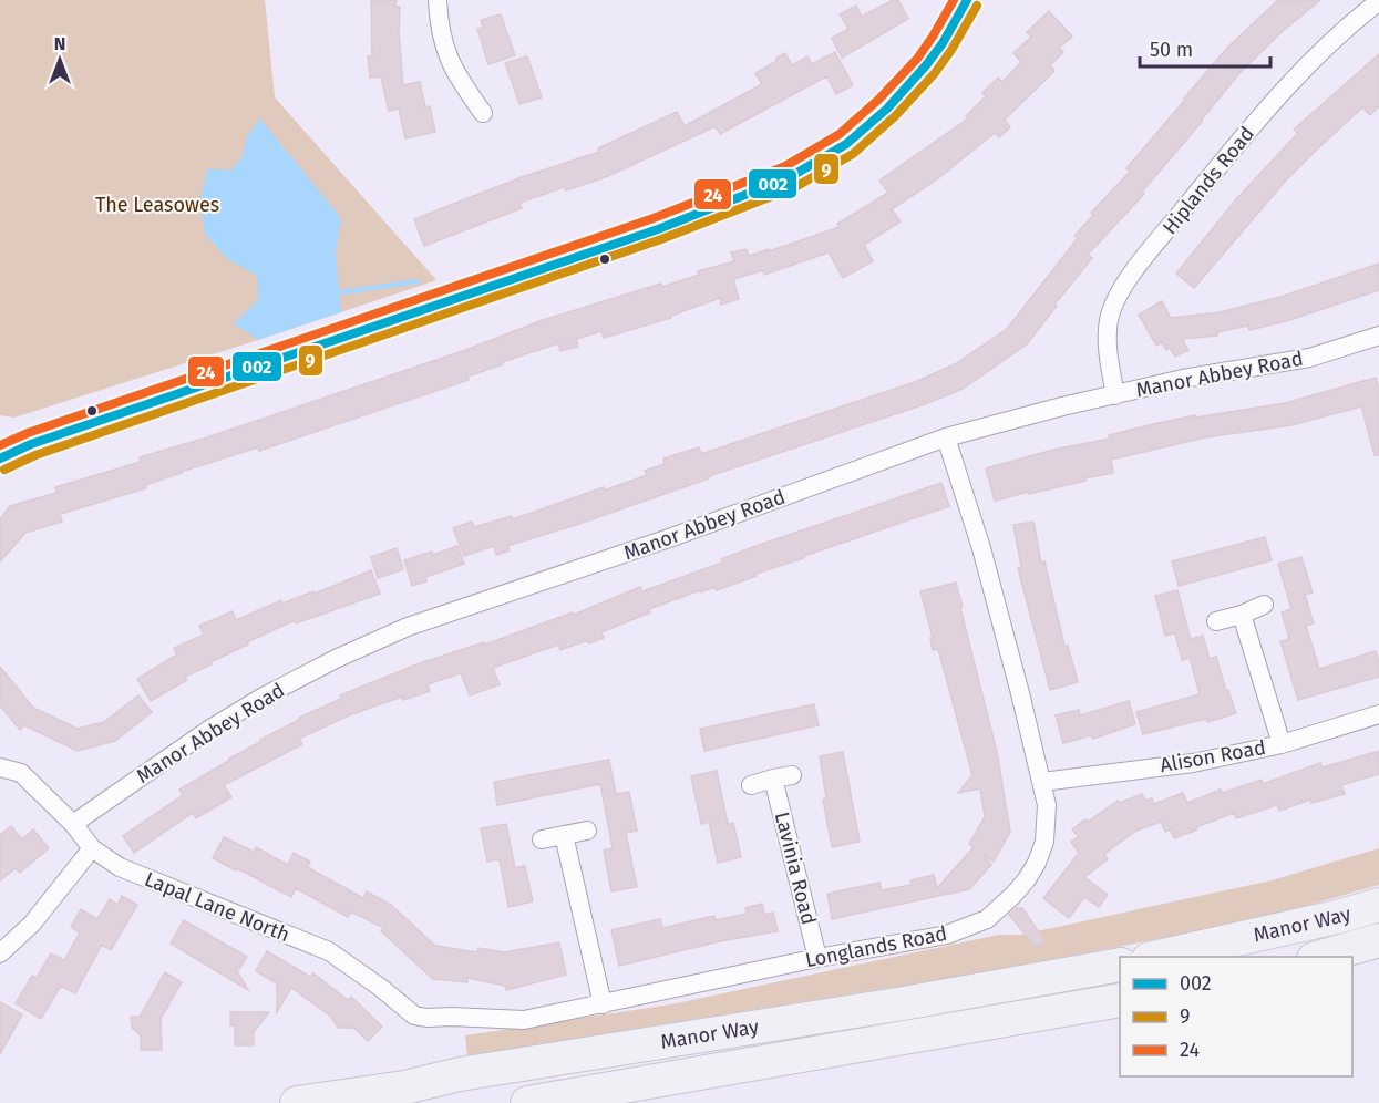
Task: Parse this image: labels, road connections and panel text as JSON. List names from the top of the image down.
{
  "streets": {
    "highway": ["Manor Way"],
    "street": [
      "Hiplands Road",
      "Manor Abbey Road",
      "Alison Road",
      "Lavinia Road",
      "Lapal Lane North",
      "Longlands Road"
    ]
  },
  "crossings": [
    ["Hiplands Road", "Manor Abbey Road"],
    ["Manor Abbey Road", "Lapal Lane North"],
    ["Manor Abbey Road", "Longlands Road"],
    ["Alison Road", "Longlands Road"],
    ["Lavinia Road", "Longlands Road"],
    ["Lapal Lane North", "Longlands Road"]
  ],
  "parks": ["The Leasowes"],
  "lines": ["transit line 002", "transit line 24", "transit line 9"],
  "legend": ["002", "9", "24"],
  "scale_bar": "50 m",
  "north": "top"
}
